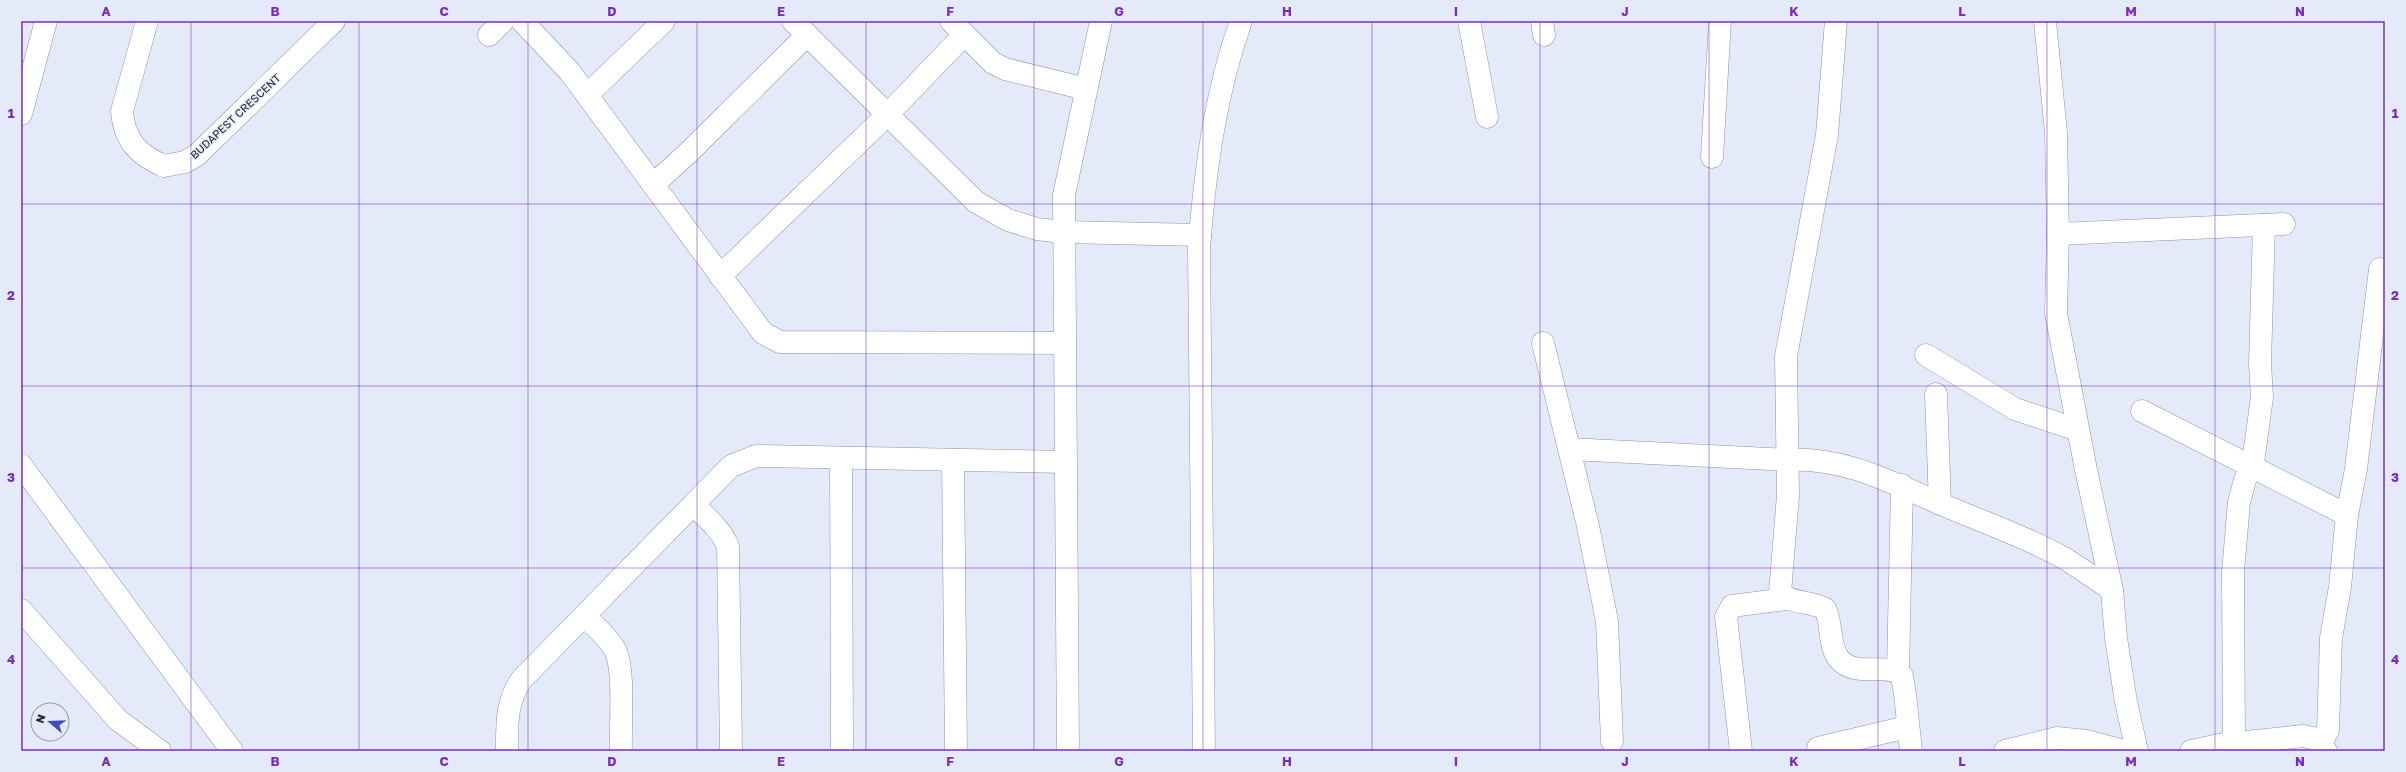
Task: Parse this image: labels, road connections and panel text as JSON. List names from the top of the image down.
{
  "streets": {
    "street": ["BUDAPEST CRESCENT"]
  },
  "north": "left",
  "grid": {
    "columns": [
      "A",
      "B",
      "C",
      "D",
      "E",
      "F",
      "G",
      "H",
      "I",
      "J",
      "K",
      "L",
      "M",
      "N"
    ],
    "rows": [
      "1",
      "2",
      "3",
      "4"
    ]
  }
}
